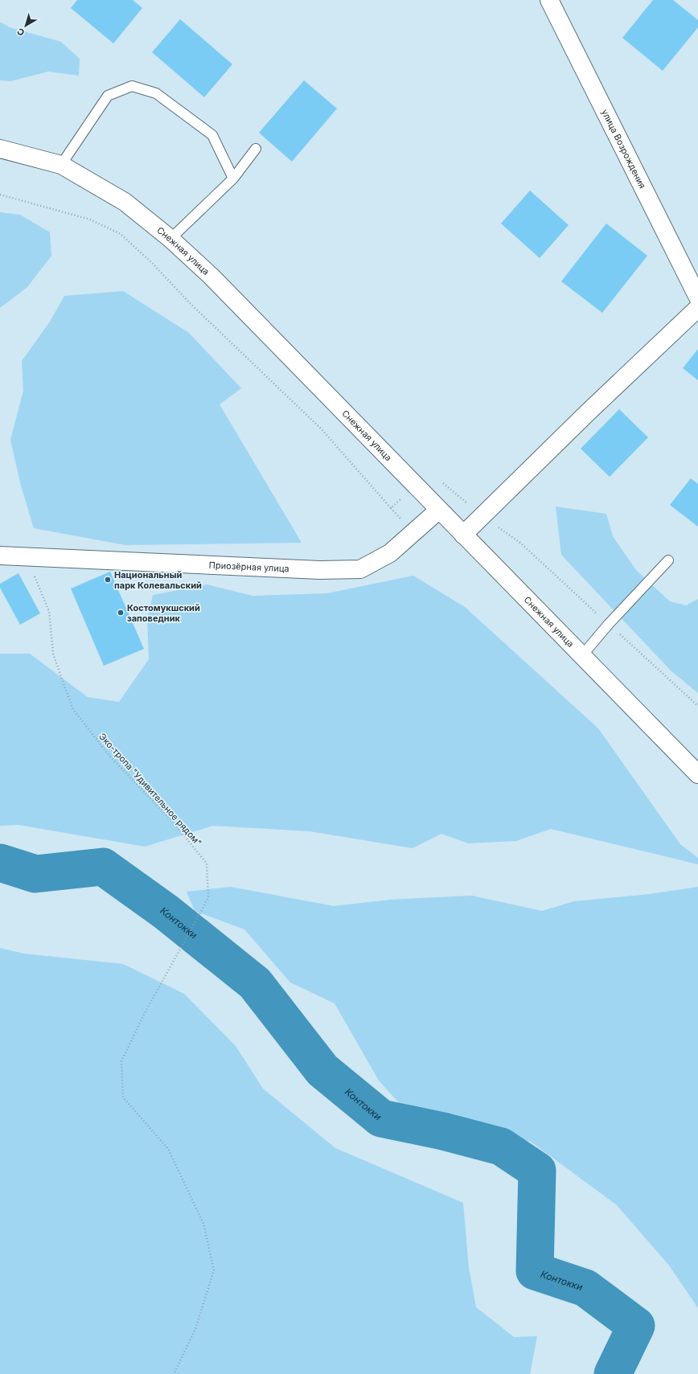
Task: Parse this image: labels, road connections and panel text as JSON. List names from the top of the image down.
{
  "streets": {
    "street": ["улица Возрождения", "Снежная улица", "Приозёрная улица"],
    "path": ["Эко-тропа \"Удивительное рядом\""]
  },
  "crossings": [
    ["Снежная улица", "Приозёрная улица"],
    ["Приозёрная улица", "Эко-тропа \"Удивительное рядом\""]
  ],
  "water": ["Контокки"],
  "places": ["Национальный парк Колевальский", "Костомукшский заповедник"],
  "north": "bottom left"
}
